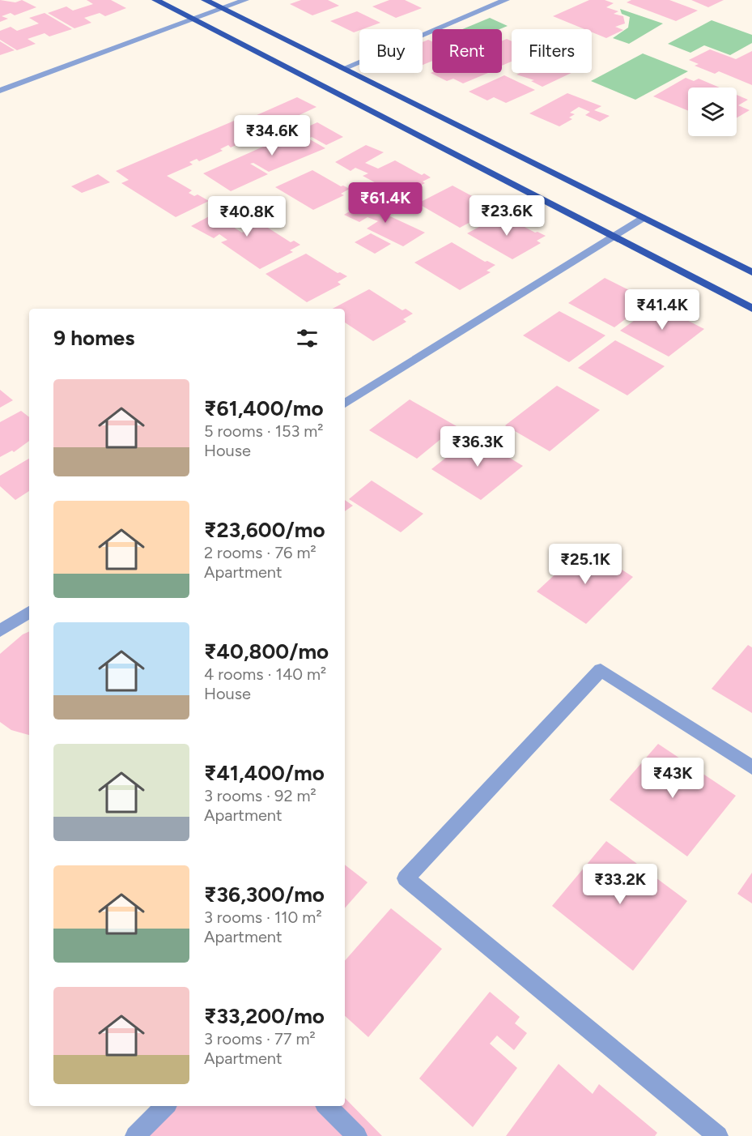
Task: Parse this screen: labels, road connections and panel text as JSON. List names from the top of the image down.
{
  "page": {
    "chip": ["Buy", "Rent", "Filters"],
    "price": [
      "₹34.6K",
      "₹61.4K",
      "₹23.6K",
      "₹40.8K",
      "₹41.4K",
      "₹36.3K",
      "₹25.1K",
      "₹43K",
      "₹33.2K"
    ],
    "heading": "9 homes",
    "list": [
      {
        "name": "₹61,400/mo",
        "note": "5 rooms · 153 m² · House"
      },
      {
        "name": "₹23,600/mo",
        "note": "2 rooms · 76 m² · Apartment"
      },
      {
        "name": "₹40,800/mo",
        "note": "4 rooms · 140 m² · House"
      },
      {
        "name": "₹41,400/mo",
        "note": "3 rooms · 92 m² · Apartment"
      },
      {
        "name": "₹36,300/mo",
        "note": "3 rooms · 110 m² · Apartment"
      },
      {
        "name": "₹33,200/mo",
        "note": "3 rooms · 77 m² · Apartment"
      }
    ]
  }
}
